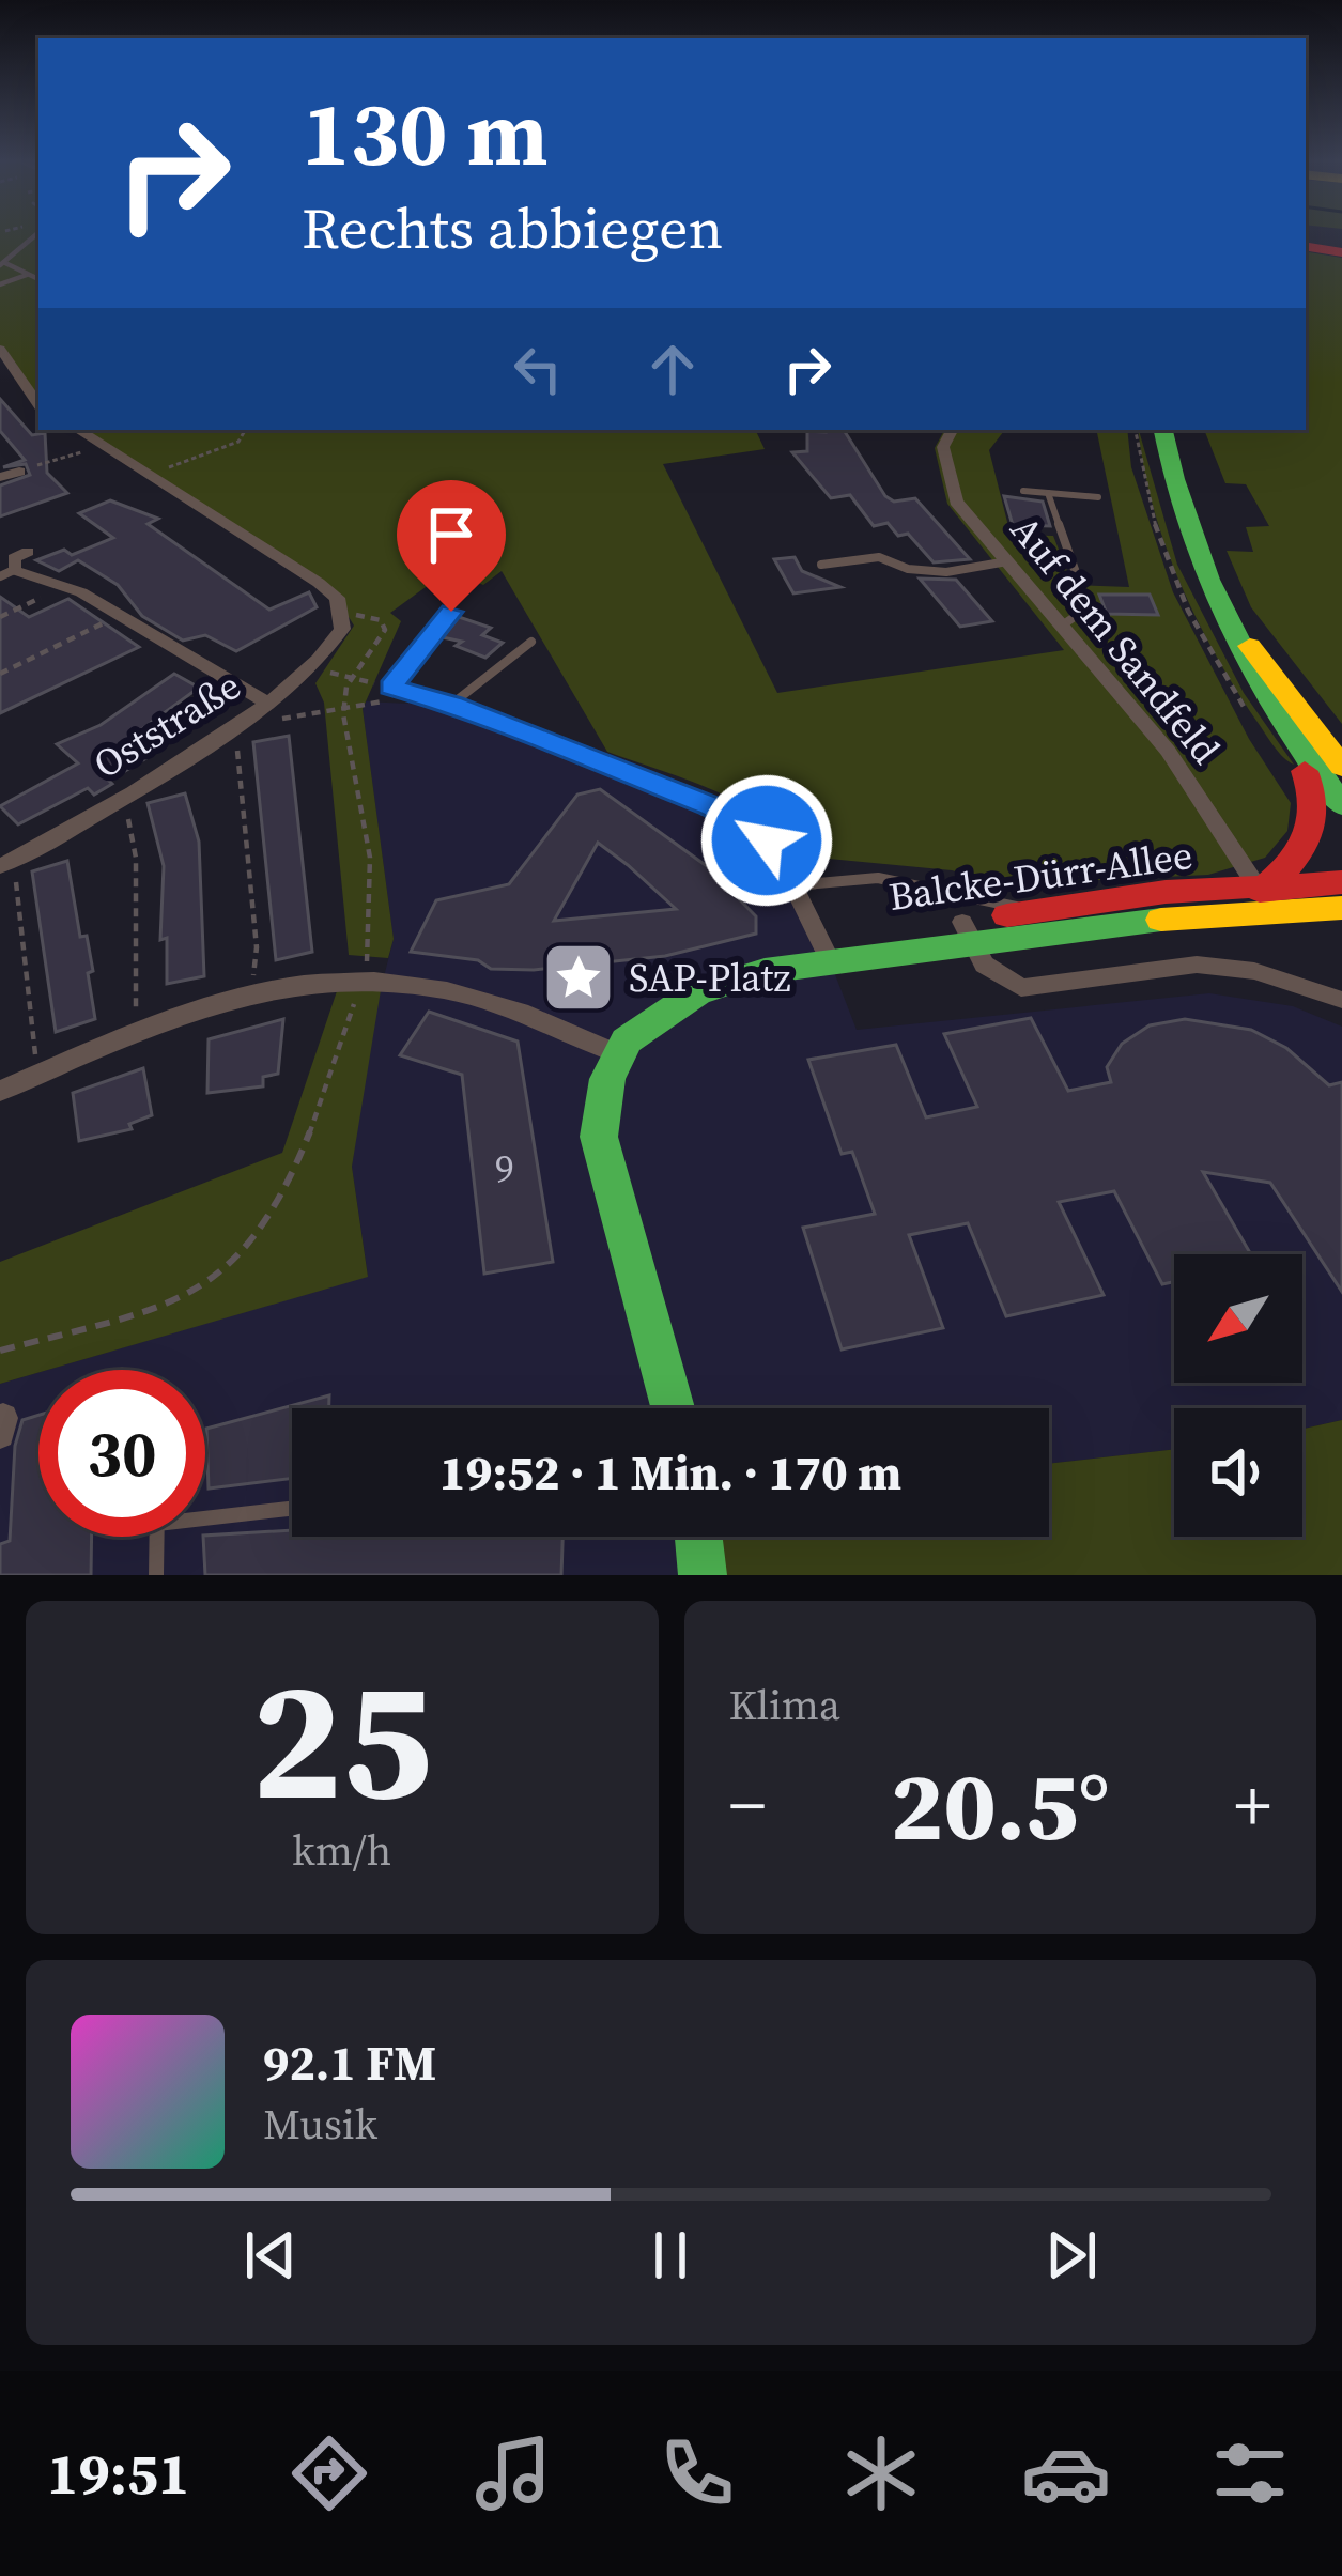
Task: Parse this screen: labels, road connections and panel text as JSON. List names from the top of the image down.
{
  "streets": {
    "main road": ["Balcke-Dürr-Allee"],
    "street": ["Auf dem Sandfeld", "Oststraße"]
  },
  "crossings": [
    ["Auf dem Sandfeld", "Balcke-Dürr-Allee"]
  ],
  "places": {
    "place": ["SAP-Platz"]
  },
  "house_numbers": ["9"],
  "north": "bottom left",
  "page": {
    "turn": ["130 m", "Rechts abbiegen"],
    "limit": "30",
    "trip": "19:52 · 1 Min. · 170 m",
    "tile": [
      ["25", "km/h"],
      "Klima"
    ],
    "heat": ["−", "20.5°", "+"],
    "song": ["92.1 FM", "Musik"],
    "tabs": "19:51"
  }
}
